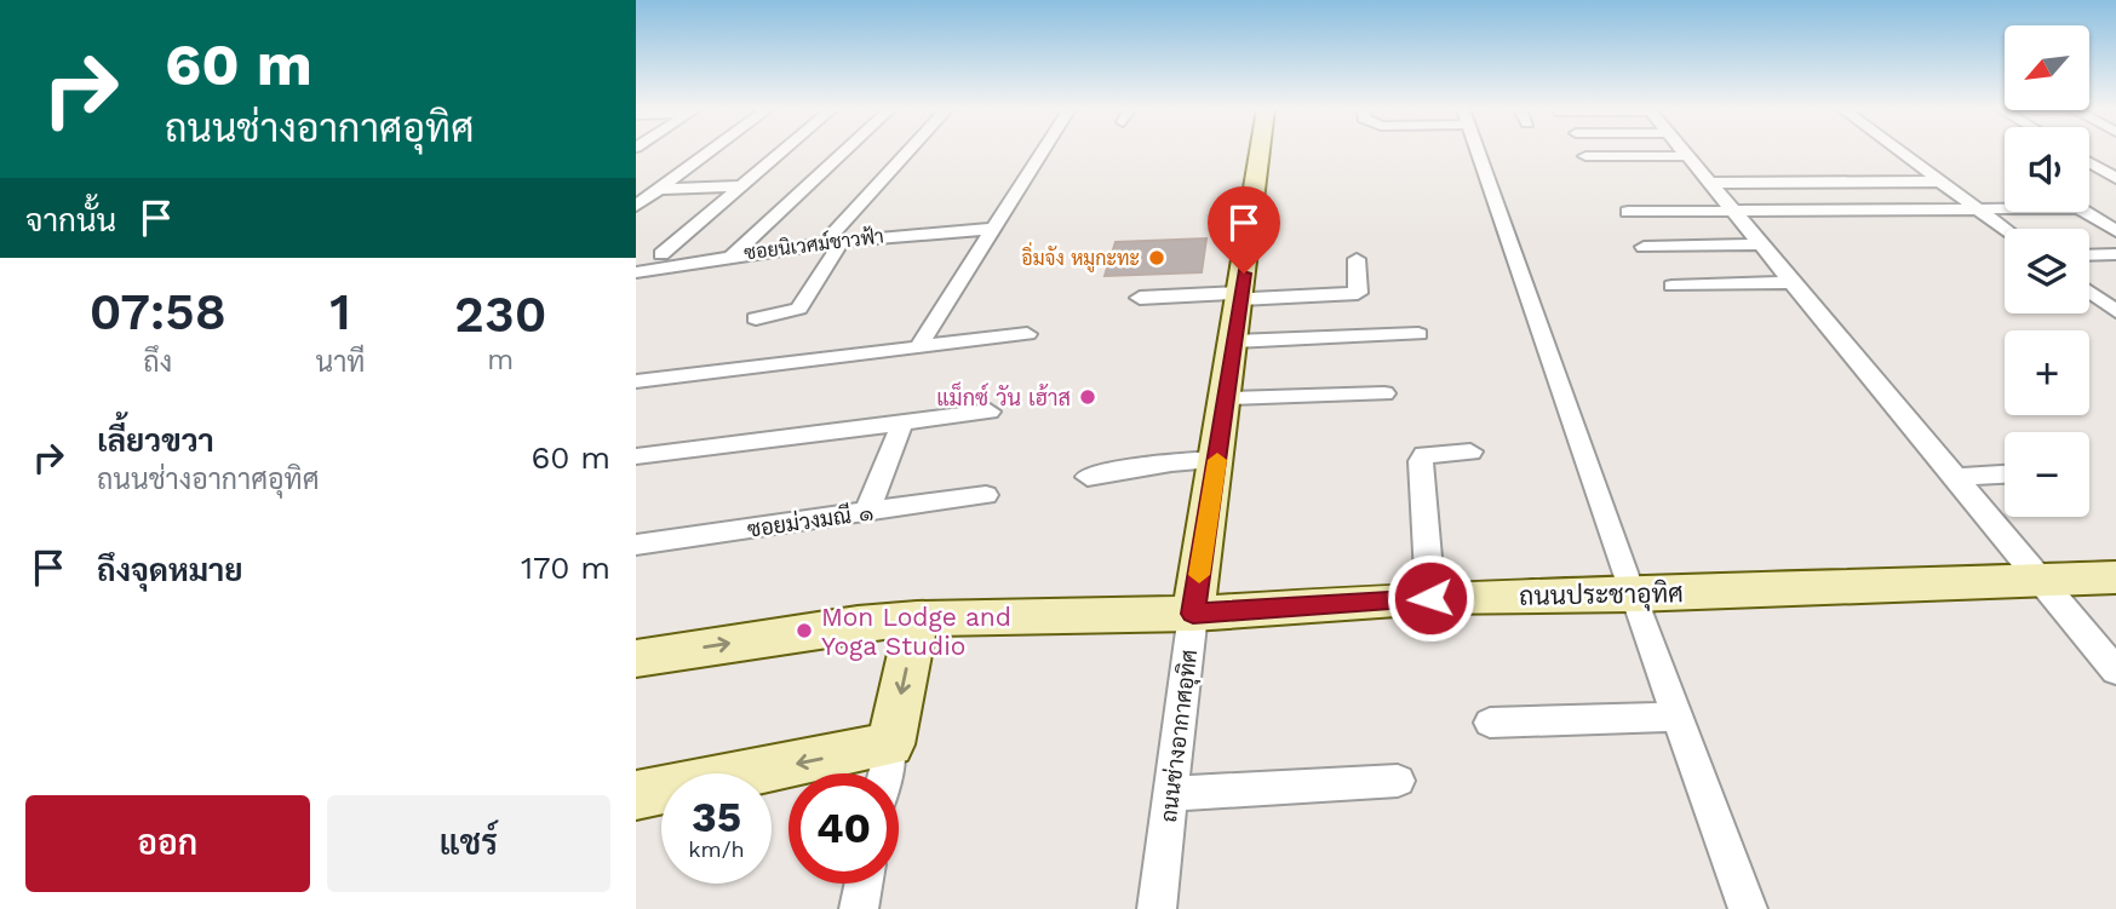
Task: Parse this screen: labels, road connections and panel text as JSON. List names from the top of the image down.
{
  "streets": {
    "street": [
      "ซอยนิเวศม์ชาวฟ้า",
      "ซอยม่วงมณี ๑",
      "ถนนประชาอุทิศ",
      "ถนนช่างอากาศอุทิศ"
    ]
  },
  "crossings": [
    ["ถนนประชาอุทิศ", "ถนนช่างอากาศอุทิศ"]
  ],
  "places": ["อิ่มจัง หมูกะทะ", "แม็กซ์ วัน เฮ้าส", "Mon Lodge and Yoga Studio"],
  "north": "bottom left",
  "page": {
    "turn": ["60 m", "ถนนช่างอากาศอุทิศ"],
    "map_buttons": ["+", "−"],
    "then": "จากนั้น",
    "eta": [
      "07:58",
      "ถึง",
      "1",
      "นาที",
      "230",
      "m"
    ],
    "list": [
      {
        "name": "เลี้ยวขวา",
        "note": "ถนนช่างอากาศอุทิศ",
        "value": "60 m"
      },
      {
        "name": "ถึงจุดหมาย",
        "value": "170 m"
      }
    ],
    "speed": "35 km/h",
    "limit": "40",
    "buttons": ["ออก", "แชร์"]
  }
}
